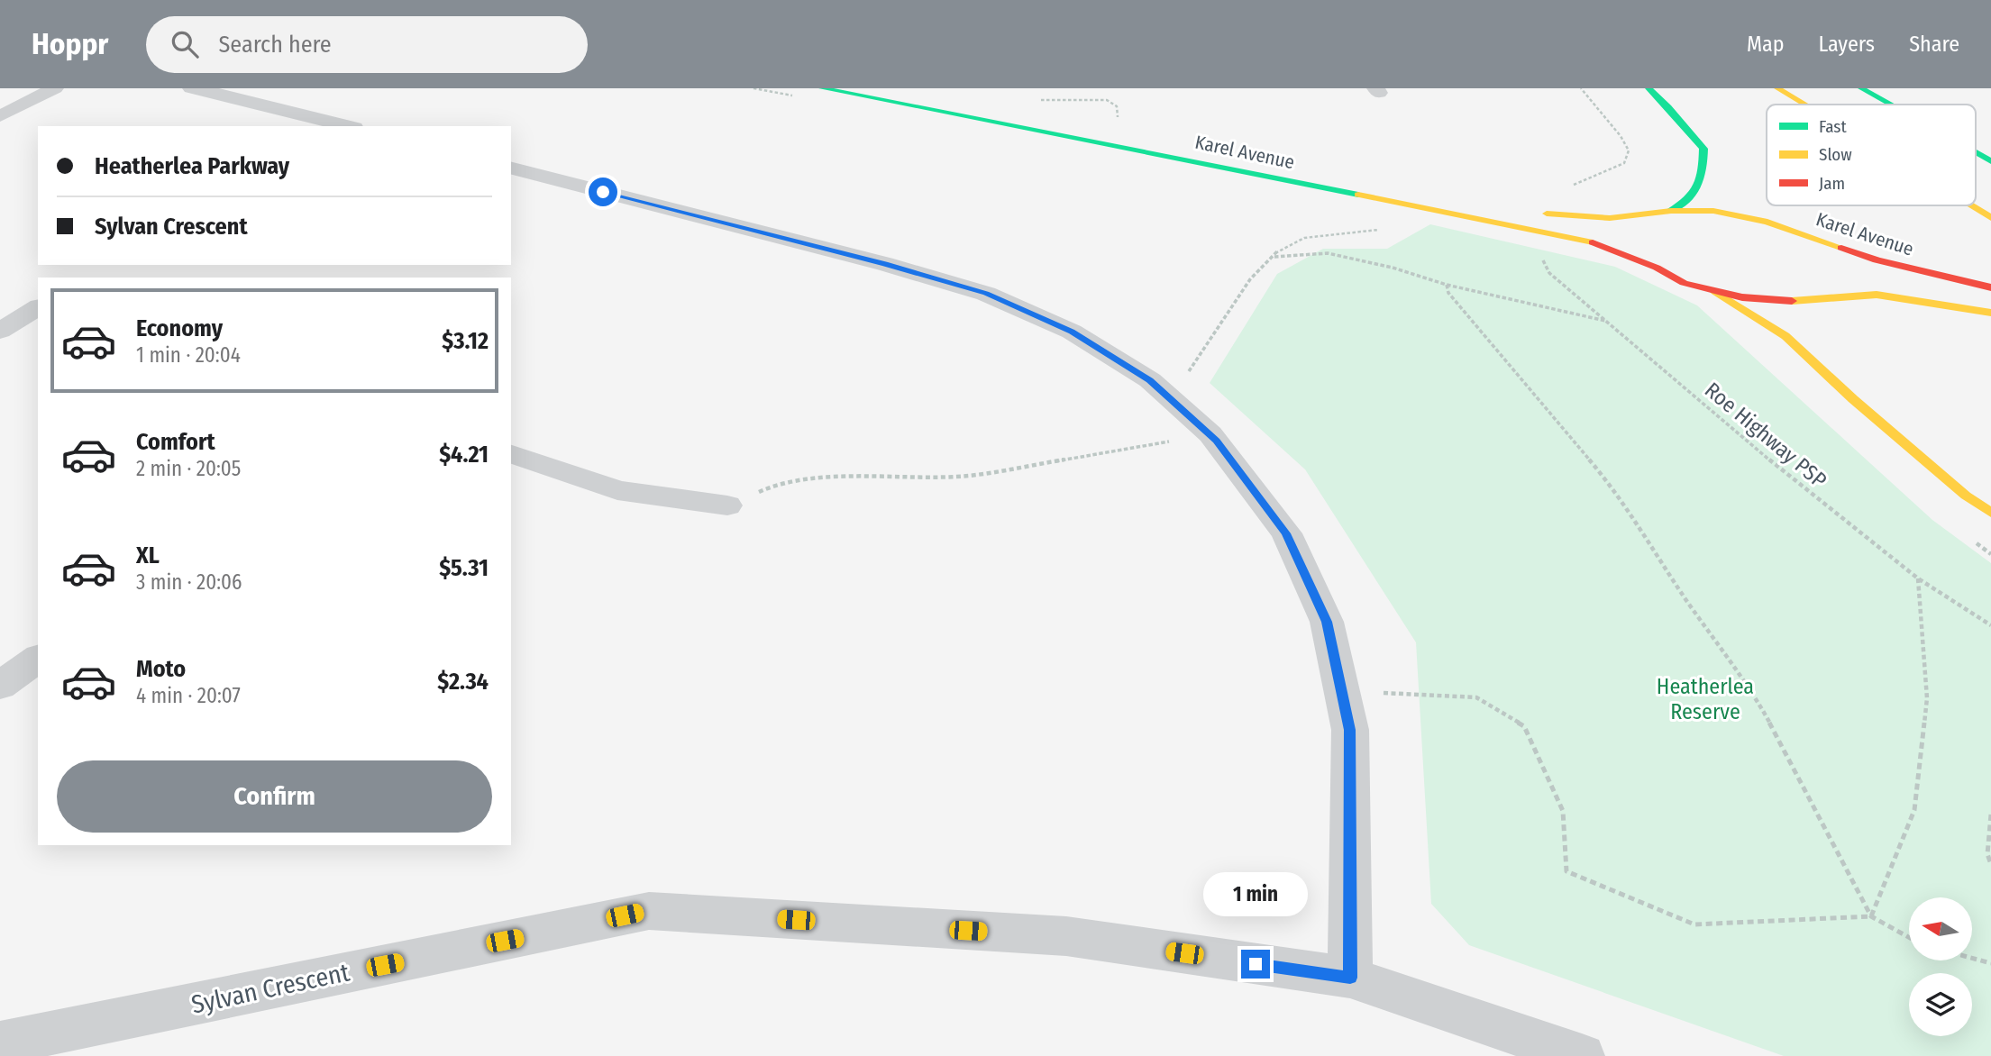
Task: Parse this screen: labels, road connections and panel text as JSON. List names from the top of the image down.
{
  "streets": {
    "main road": ["Karel Avenue"],
    "street": ["Sylvan Crescent"],
    "path": ["Roe Highway PSP"]
  },
  "parks": ["Heatherlea Reserve"],
  "legend": ["Fast", "Slow", "Jam"],
  "north": "left",
  "page": {
    "header": "Hoppr",
    "search": "Search here",
    "nav": ["Map", "Layers", "Share"],
    "banner": ["Heatherlea Parkway", "Sylvan Crescent"],
    "list": [
      {
        "name": "Economy",
        "note": "1 min · 20:04",
        "value": "$3.12"
      },
      {
        "name": "Comfort",
        "note": "2 min · 20:05",
        "value": "$4.21"
      },
      {
        "name": "XL",
        "note": "3 min · 20:06",
        "value": "$5.31"
      },
      {
        "name": "Moto",
        "note": "4 min · 20:07",
        "value": "$2.34"
      }
    ],
    "buttons": "Confirm",
    "bubble": "1 min"
  }
}
